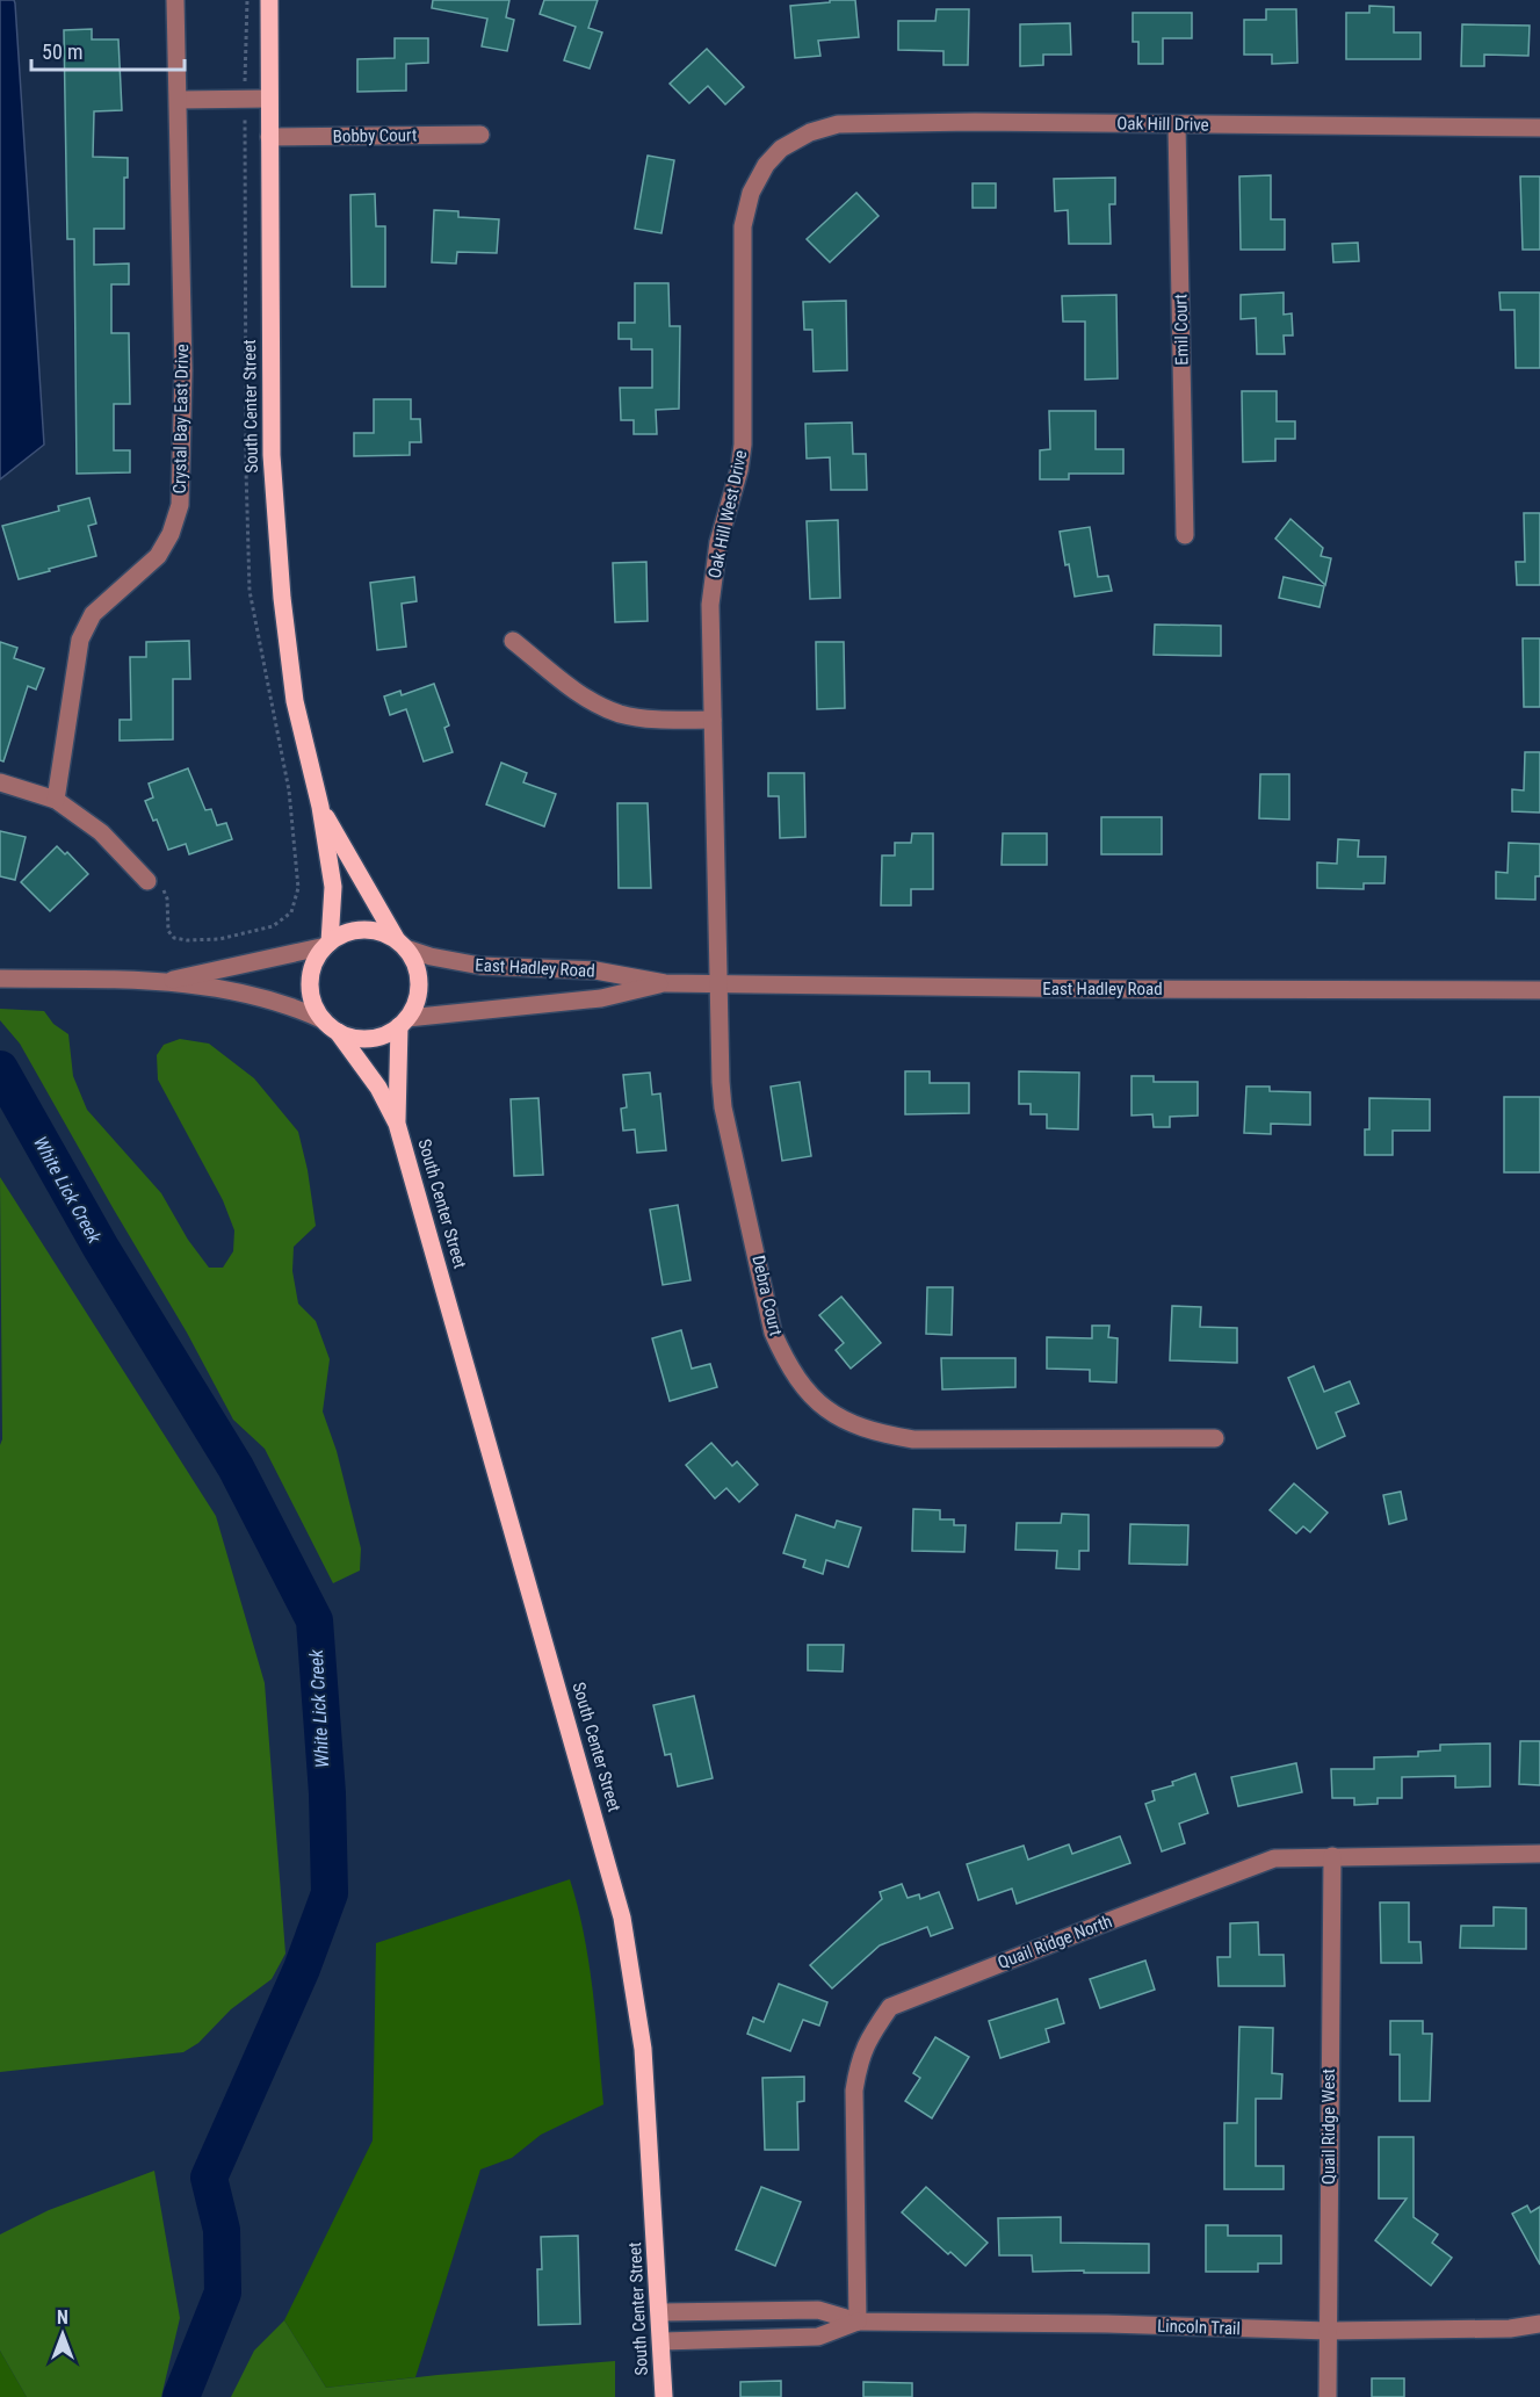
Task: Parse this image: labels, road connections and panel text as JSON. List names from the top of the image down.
{
  "streets": {
    "main road": ["South Center Street"],
    "street": [
      "Oak Hill Drive",
      "Bobby Court",
      "Emil Court",
      "Crystal Bay East Drive",
      "Oak Hill West Drive",
      "East Hadley Road",
      "Debra Court",
      "Quail Ridge North",
      "Quail Ridge West",
      "Lincoln Trail"
    ]
  },
  "crossings": [
    ["Oak Hill Drive", "Emil Court"],
    ["Oak Hill Drive", "Oak Hill West Drive"],
    ["Bobby Court", "South Center Street"],
    ["South Center Street", "East Hadley Road"],
    ["South Center Street", "Lincoln Trail"],
    ["Oak Hill West Drive", "East Hadley Road"],
    ["Oak Hill West Drive", "Debra Court"],
    ["East Hadley Road", "Debra Court"],
    ["Quail Ridge North", "Quail Ridge West"],
    ["Quail Ridge North", "Lincoln Trail"],
    ["Quail Ridge West", "Lincoln Trail"]
  ],
  "water": ["White Lick Creek"],
  "scale_bar": "50 m",
  "north": "top"
}
